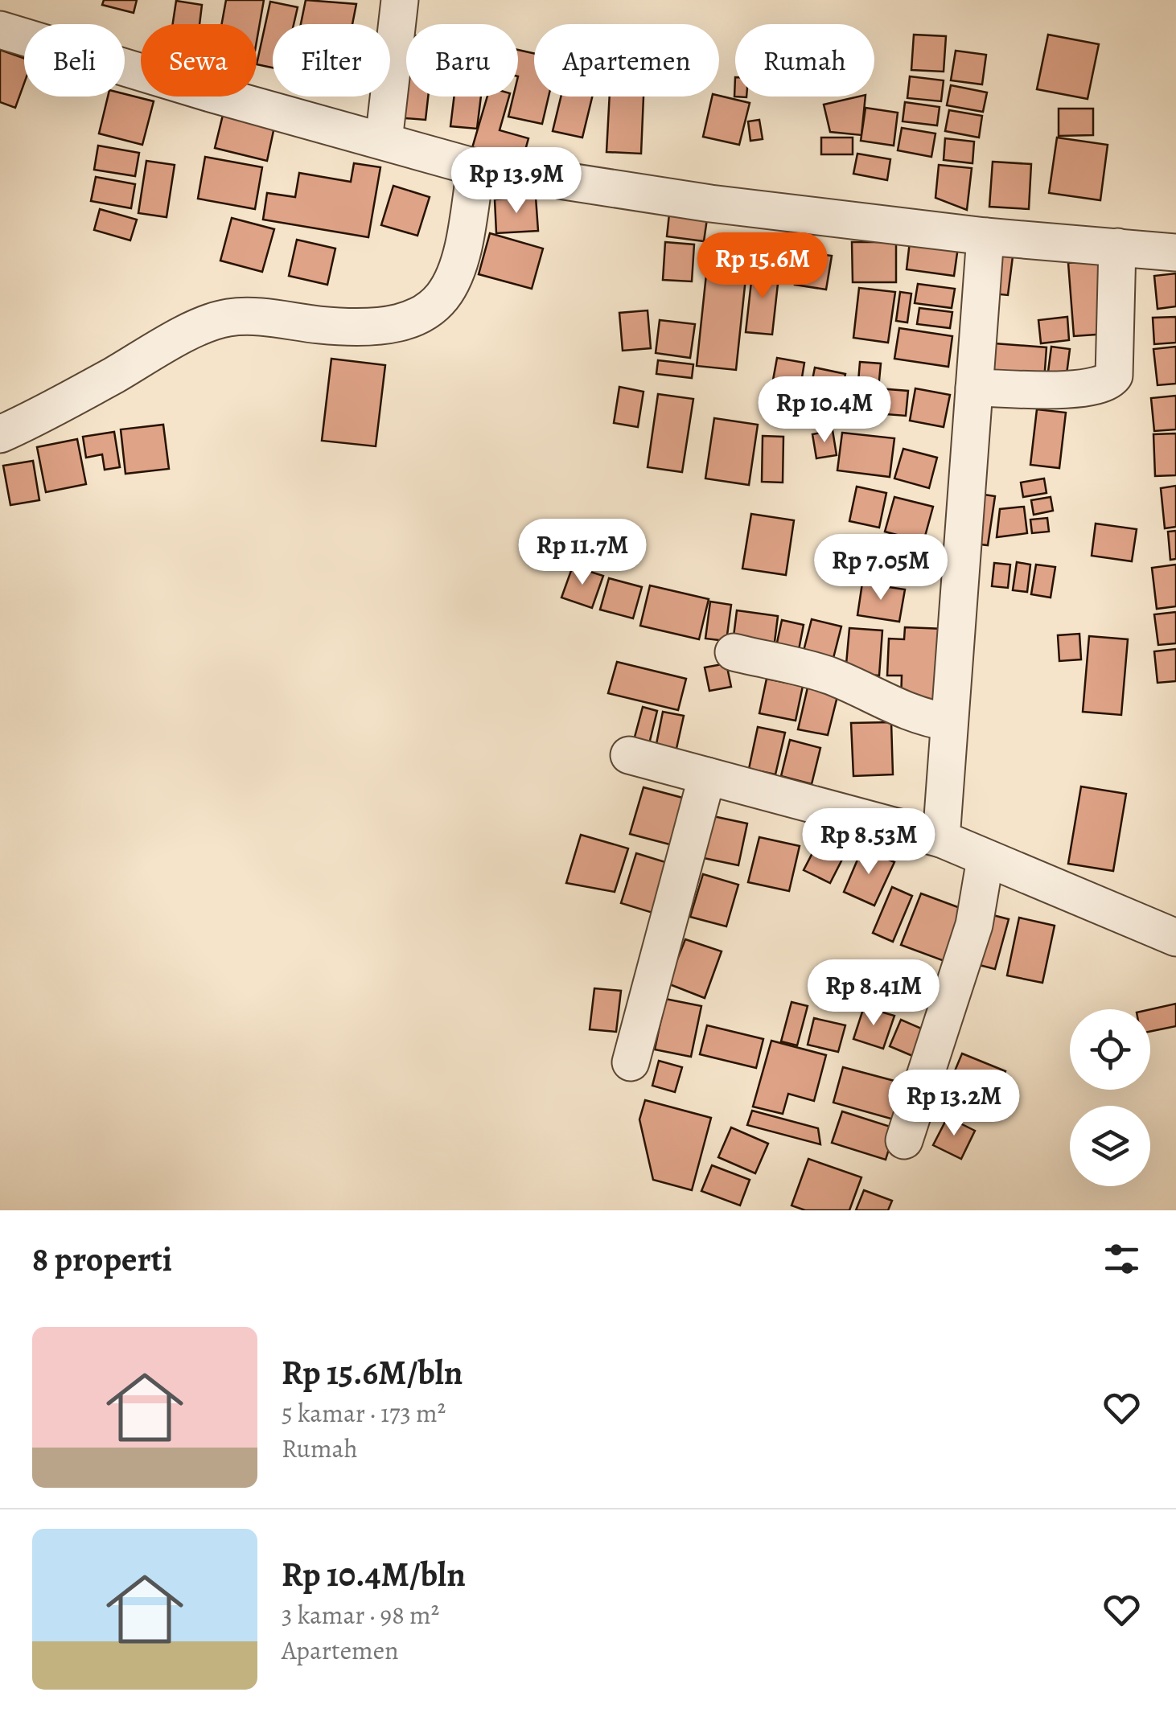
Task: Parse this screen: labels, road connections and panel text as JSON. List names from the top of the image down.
{
  "page": {
    "chip": [
      "Beli",
      "Sewa",
      "Filter",
      "Baru",
      "Apartemen",
      "Rumah"
    ],
    "price": [
      "Rp 13.9M",
      "Rp 15.6M",
      "Rp 10.4M",
      "Rp 11.7M",
      "Rp 7.05M",
      "Rp 8.53M",
      "Rp 8.41M",
      "Rp 13.2M"
    ],
    "heading": "8 properti",
    "list": [
      {
        "name": "Rp 15.6M/bln",
        "note": "5 kamar · 173 m² · Rumah"
      },
      {
        "name": "Rp 10.4M/bln",
        "note": "3 kamar · 98 m² · Apartemen"
      }
    ]
  }
}
